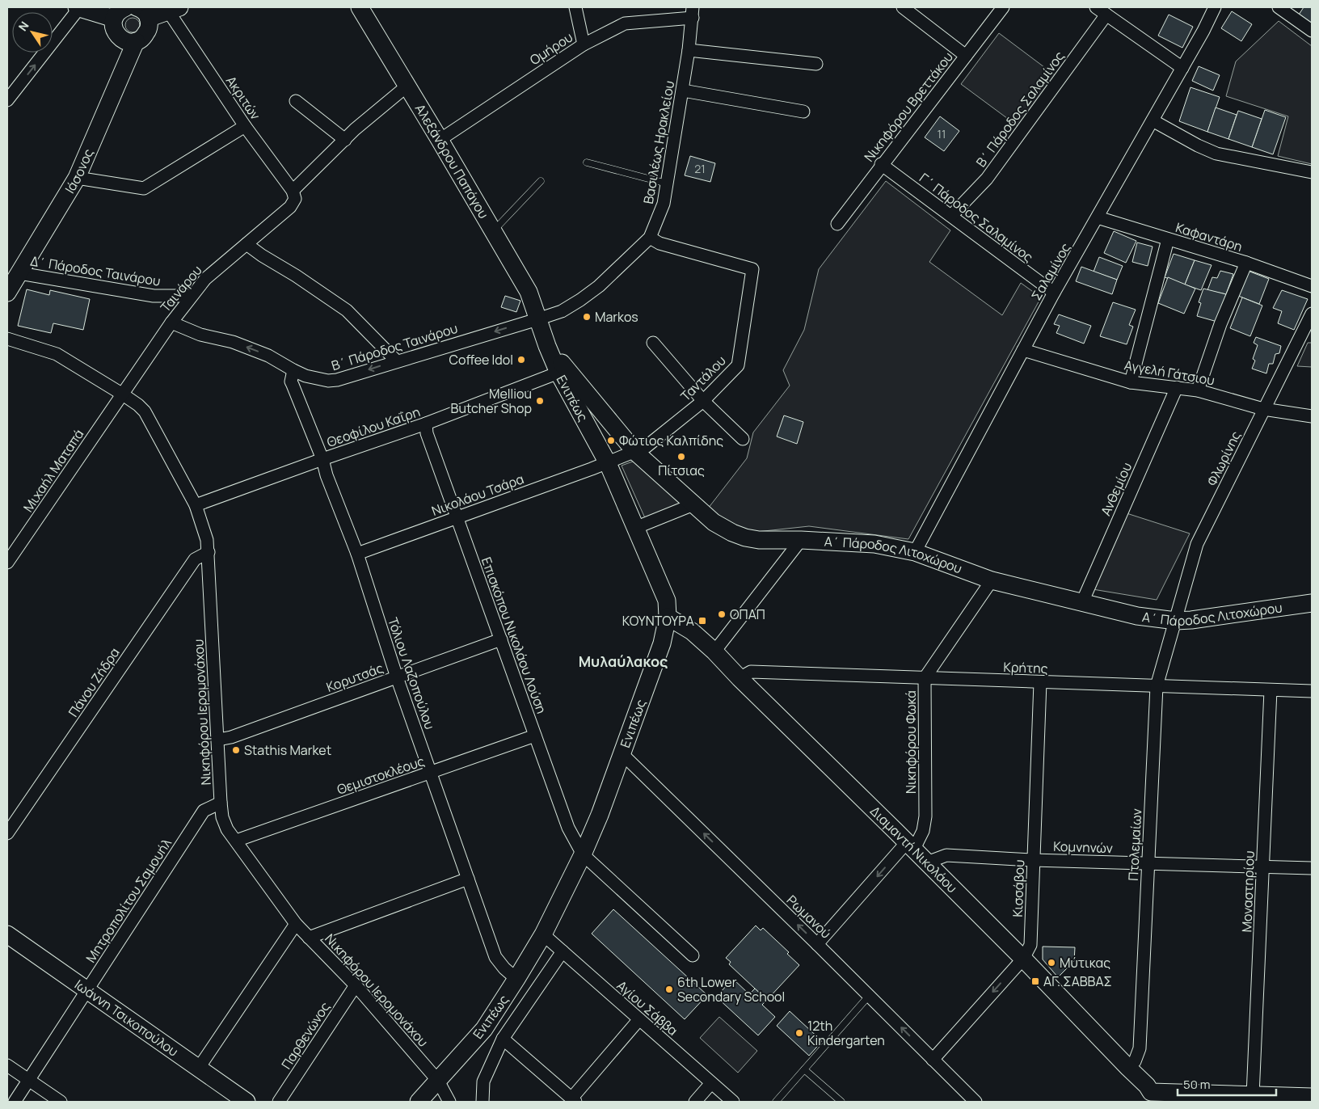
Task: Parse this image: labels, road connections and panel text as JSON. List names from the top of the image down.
{
  "streets": {
    "street": [
      "Ομήρου",
      "Ακριτών",
      "Νικηφόρου Βρεττάκου",
      "Β΄ Πάροδος Σαλαμίνος",
      "Βασιλέως Ηρακλείου",
      "Αλεξάνδρου Παπάγου",
      "Ιάσονος",
      "Γ΄ Πάροδος Σαλαμίνος",
      "Καφαντάρη",
      "Δ΄ Πάροδος Ταινάρου",
      "Σαλαμίνος",
      "Ταινάρου",
      "Β΄ Πάροδος Ταινάρου",
      "Αγγελή Γάτσιου",
      "Ταντάλου",
      "Ενιπέως",
      "Θεοφίλου Καΐρη",
      "Φλωρίνης",
      "Μιχαήλ Ματαπά",
      "Ανθεμίου",
      "Νικολάου Τσάρα",
      "Α΄ Πάροδος Λιτοχώρου",
      "Επισκόπου Νικολάου Λούση",
      "Κρήτης",
      "Τόλιου Λαζοπούλου",
      "Κορυτσάς",
      "Πάνου Ζήδρα",
      "Νικηφόρου Ιερομονάχου",
      "Νικηφόρου Φωκά",
      "Θεμιστοκλέους",
      "Πτολεμαίων",
      "Κομνηνών",
      "Διαμαντή Νικολάου",
      "Κισσάβου",
      "Μοναστηρίου",
      "Μητροπολίτου Σαμουήλ",
      "Ρωμανού",
      "Αγίου Σάββα",
      "Ιωάννη Τσικοπούλου",
      "Παρθενώνος"
    ]
  },
  "crossings": [
    ["Ομήρου", "Βασιλέως Ηρακλείου"],
    ["Ομήρου", "Αλεξάνδρου Παπάγου"],
    ["Ακριτών", "Ταινάρου"],
    ["Νικηφόρου Βρεττάκου", "Γ΄ Πάροδος Σαλαμίνος"],
    ["Β΄ Πάροδος Σαλαμίνος", "Γ΄ Πάροδος Σαλαμίνος"],
    ["Βασιλέως Ηρακλείου", "Αλεξάνδρου Παπάγου"],
    ["Βασιλέως Ηρακλείου", "Β΄ Πάροδος Ταινάρου"],
    ["Βασιλέως Ηρακλείου", "Ταντάλου"],
    ["Βασιλέως Ηρακλείου", "Ενιπέως"],
    ["Αλεξάνδρου Παπάγου", "Ταινάρου"],
    ["Αλεξάνδρου Παπάγου", "Β΄ Πάροδος Ταινάρου"],
    ["Αλεξάνδρου Παπάγου", "Ενιπέως"],
    ["Ιάσονος", "Δ΄ Πάροδος Ταινάρου"],
    ["Γ΄ Πάροδος Σαλαμίνος", "Σαλαμίνος"],
    ["Καφαντάρη", "Σαλαμίνος"],
    ["Δ΄ Πάροδος Ταινάρου", "Ταινάρου"],
    ["Σαλαμίνος", "Αγγελή Γάτσιου"],
    ["Σαλαμίνος", "Α΄ Πάροδος Λιτοχώρου"],
    ["Ταινάρου", "Β΄ Πάροδος Ταινάρου"],
    ["Ταινάρου", "Μιχαήλ Ματαπά"],
    ["Ταινάρου", "Νικηφόρου Ιερομονάχου"],
    ["Β΄ Πάροδος Ταινάρου", "Ενιπέως"],
    ["Β΄ Πάροδος Ταινάρου", "Τόλιου Λαζοπούλου"],
    ["Αγγελή Γάτσιου", "Φλωρίνης"],
    ["Αγγελή Γάτσιου", "Ανθεμίου"],
    ["Ταντάλου", "Ενιπέως"],
    ["Ταντάλου", "Νικολάου Τσάρα"],
    ["Ταντάλου", "Α΄ Πάροδος Λιτοχώρου"],
    ["Ενιπέως", "Θεοφίλου Καΐρη"],
    ["Ενιπέως", "Νικολάου Τσάρα"],
    ["Ενιπέως", "Α΄ Πάροδος Λιτοχώρου"],
    ["Ενιπέως", "Επισκόπου Νικολάου Λούση"],
    ["Ενιπέως", "Τόλιου Λαζοπούλου"],
    ["Ενιπέως", "Νικηφόρου Ιερομονάχου"],
    ["Ενιπέως", "Διαμαντή Νικολάου"],
    ["Ενιπέως", "Ρωμανού"],
    ["Ενιπέως", "Αγίου Σάββα"],
    ["Θεοφίλου Καΐρη", "Επισκόπου Νικολάου Λούση"],
    ["Θεοφίλου Καΐρη", "Τόλιου Λαζοπούλου"],
    ["Θεοφίλου Καΐρη", "Νικηφόρου Ιερομονάχου"],
    ["Φλωρίνης", "Α΄ Πάροδος Λιτοχώρου"],
    ["Φλωρίνης", "Πτολεμαίων"],
    ["Μιχαήλ Ματαπά", "Νικηφόρου Ιερομονάχου"],
    ["Ανθεμίου", "Α΄ Πάροδος Λιτοχώρου"],
    ["Νικολάου Τσάρα", "Επισκόπου Νικολάου Λούση"],
    ["Νικολάου Τσάρα", "Τόλιου Λαζοπούλου"],
    ["Α΄ Πάροδος Λιτοχώρου", "Νικηφόρου Φωκά"],
    ["Α΄ Πάροδος Λιτοχώρου", "Πτολεμαίων"],
    ["Επισκόπου Νικολάου Λούση", "Κορυτσάς"],
    ["Επισκόπου Νικολάου Λούση", "Θεμιστοκλέους"],
    ["Κρήτης", "Νικηφόρου Φωκά"],
    ["Κρήτης", "Πτολεμαίων"],
    ["Κρήτης", "Διαμαντή Νικολάου"],
    ["Κρήτης", "Κισσάβου"],
    ["Κρήτης", "Μοναστηρίου"],
    ["Τόλιου Λαζοπούλου", "Κορυτσάς"],
    ["Τόλιου Λαζοπούλου", "Θεμιστοκλέους"],
    ["Κορυτσάς", "Νικηφόρου Ιερομονάχου"],
    ["Πάνου Ζήδρα", "Νικηφόρου Ιερομονάχου"],
    ["Νικηφόρου Ιερομονάχου", "Θεμιστοκλέους"],
    ["Νικηφόρου Ιερομονάχου", "Μητροπολίτου Σαμουήλ"],
    ["Νικηφόρου Ιερομονάχου", "Παρθενώνος"],
    ["Νικηφόρου Φωκά", "Διαμαντή Νικολάου"],
    ["Νικηφόρου Φωκά", "Ρωμανού"],
    ["Πτολεμαίων", "Κομνηνών"],
    ["Πτολεμαίων", "Διαμαντή Νικολάου"],
    ["Κομνηνών", "Διαμαντή Νικολάου"],
    ["Κομνηνών", "Κισσάβου"],
    ["Κομνηνών", "Μοναστηρίου"],
    ["Διαμαντή Νικολάου", "Κισσάβου"],
    ["Κισσάβου", "Ρωμανού"],
    ["Μητροπολίτου Σαμουήλ", "Ιωάννη Τσικοπούλου"]
  ],
  "one_way": ["Β΄ Πάροδος Ταινάρου", "Ρωμανού"],
  "districts": ["Μυλαύλακος"],
  "places": {
    "other": [
      "Markos",
      "Coffee Idol",
      "Melliou Butcher Shop",
      "Φώτιος Καλπίδης",
      "Πίτσιας",
      "ΟΠΑΠ",
      "Stathis Market",
      "Μύτικας",
      "6th Lower Secondary School",
      "12th Kindergarten"
    ],
    "transit": ["ΚΟΥΝΤΟΥΡΑ", "ΑΓ. ΣΑΒΒΑΣ"]
  },
  "house_numbers": ["11", "21"],
  "scale_bar": "50 m",
  "north": "top left"
}
